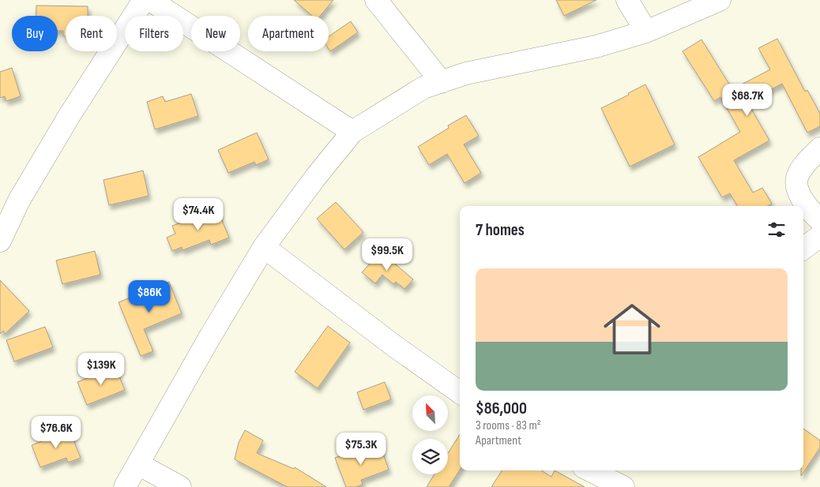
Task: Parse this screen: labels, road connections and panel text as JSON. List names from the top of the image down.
{
  "north": "top left",
  "page": {
    "chip": [
      "Buy",
      "Rent",
      "Filters",
      "New",
      "Apartment"
    ],
    "price": [
      "$68.7K",
      "$74.4K",
      "$99.5K",
      "$86K",
      "$139K",
      "$76.6K",
      "$75.3K"
    ],
    "heading": "7 homes",
    "list": [
      {
        "name": "$86,000",
        "note": "3 rooms · 83 m² · Apartment"
      }
    ]
  }
}
